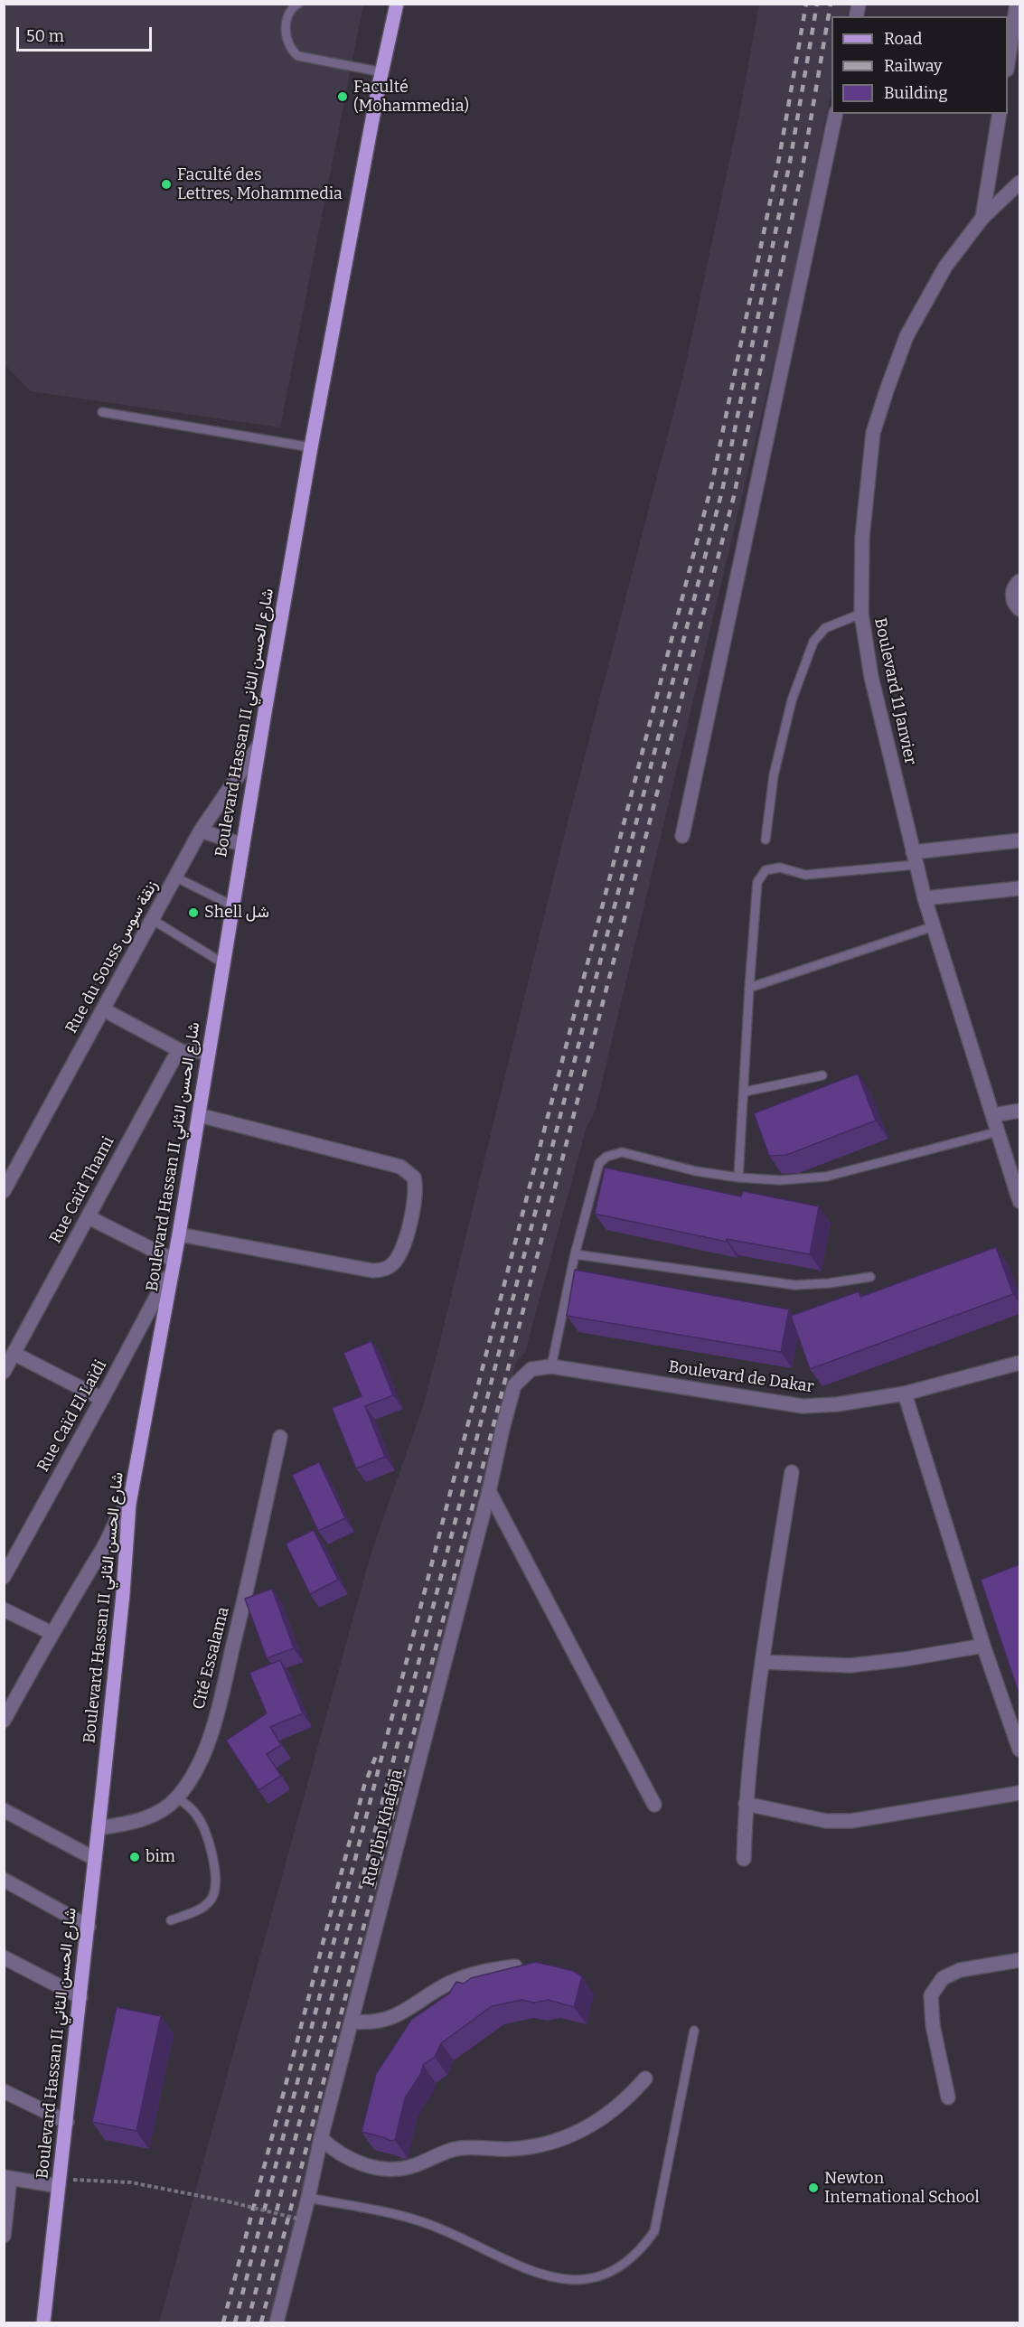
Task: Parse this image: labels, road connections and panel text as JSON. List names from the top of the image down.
{
  "streets": {
    "main road": ["Boulevard Hassan II شارع الحسن الثاني"],
    "street": [
      "Boulevard 11 Janvier",
      "Rue du Souss زنقة سوس",
      "Rue Caïd Thami",
      "Boulevard de Dakar",
      "Rue Caïd El Laïdi",
      "Cité Essalama",
      "Rue Ibn Khafaja"
    ]
  },
  "crossings": [
    ["Boulevard Hassan II شارع الحسن الثاني", "Rue du Souss زنقة سوس"],
    ["Boulevard Hassan II شارع الحسن الثاني", "Rue Caïd El Laïdi"],
    ["Boulevard Hassan II شارع الحسن الثاني", "Cité Essalama"],
    ["Boulevard de Dakar", "Rue Ibn Khafaja"]
  ],
  "places": [
    "Faculté (Mohammedia)",
    "Faculté des Lettres, Mohammedia",
    "Shell شل",
    "bim",
    "Newton International School"
  ],
  "legend": ["Road", "Railway", "Building"],
  "scale_bar": "50 m"
}
